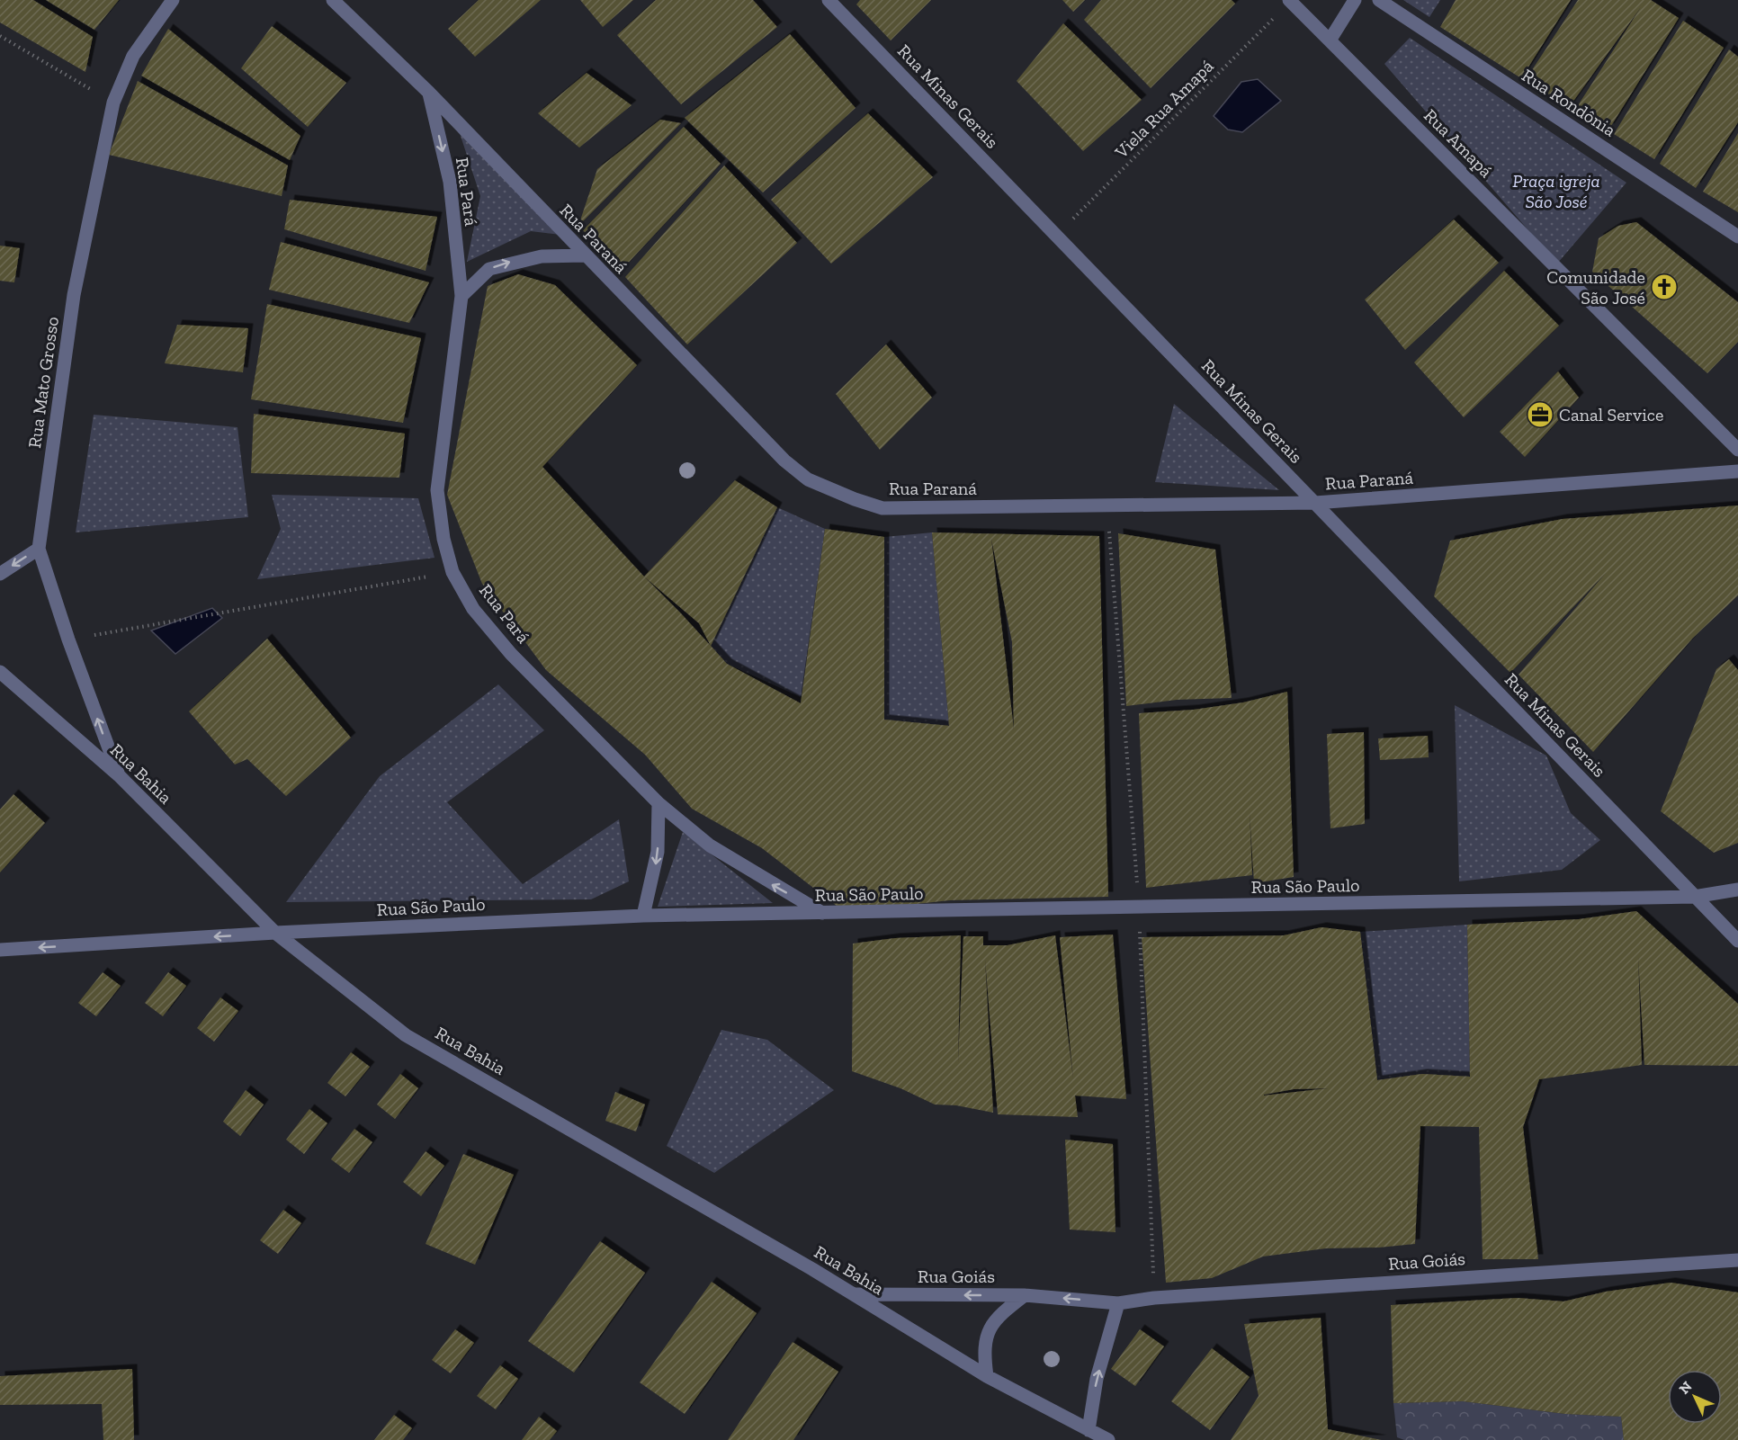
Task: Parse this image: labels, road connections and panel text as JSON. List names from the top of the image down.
{
  "streets": {
    "street": [
      "Rua Minas Gerais",
      "Rua Rondônia",
      "Rua Amapá",
      "Rua Pará",
      "Rua Paraná",
      "Rua Mato Grosso",
      "Rua Bahia",
      "Rua São Paulo",
      "Rua Goiás"
    ],
    "path": ["Viela Rua Amapá"]
  },
  "crossings": [
    ["Rua Minas Gerais", "Viela Rua Amapá"],
    ["Rua Minas Gerais", "Rua Paraná"],
    ["Rua Minas Gerais", "Rua São Paulo"],
    ["Viela Rua Amapá", "Rua Amapá"],
    ["Rua Pará", "Rua Paraná"],
    ["Rua Pará", "Rua São Paulo"],
    ["Rua Mato Grosso", "Rua Bahia"],
    ["Rua Bahia", "Rua São Paulo"],
    ["Rua Bahia", "Rua Goiás"]
  ],
  "parks": ["Praça igreja São José"],
  "places": {
    "church": ["Comunidade São José"],
    "office": ["Canal Service"]
  },
  "north": "top left"
}
